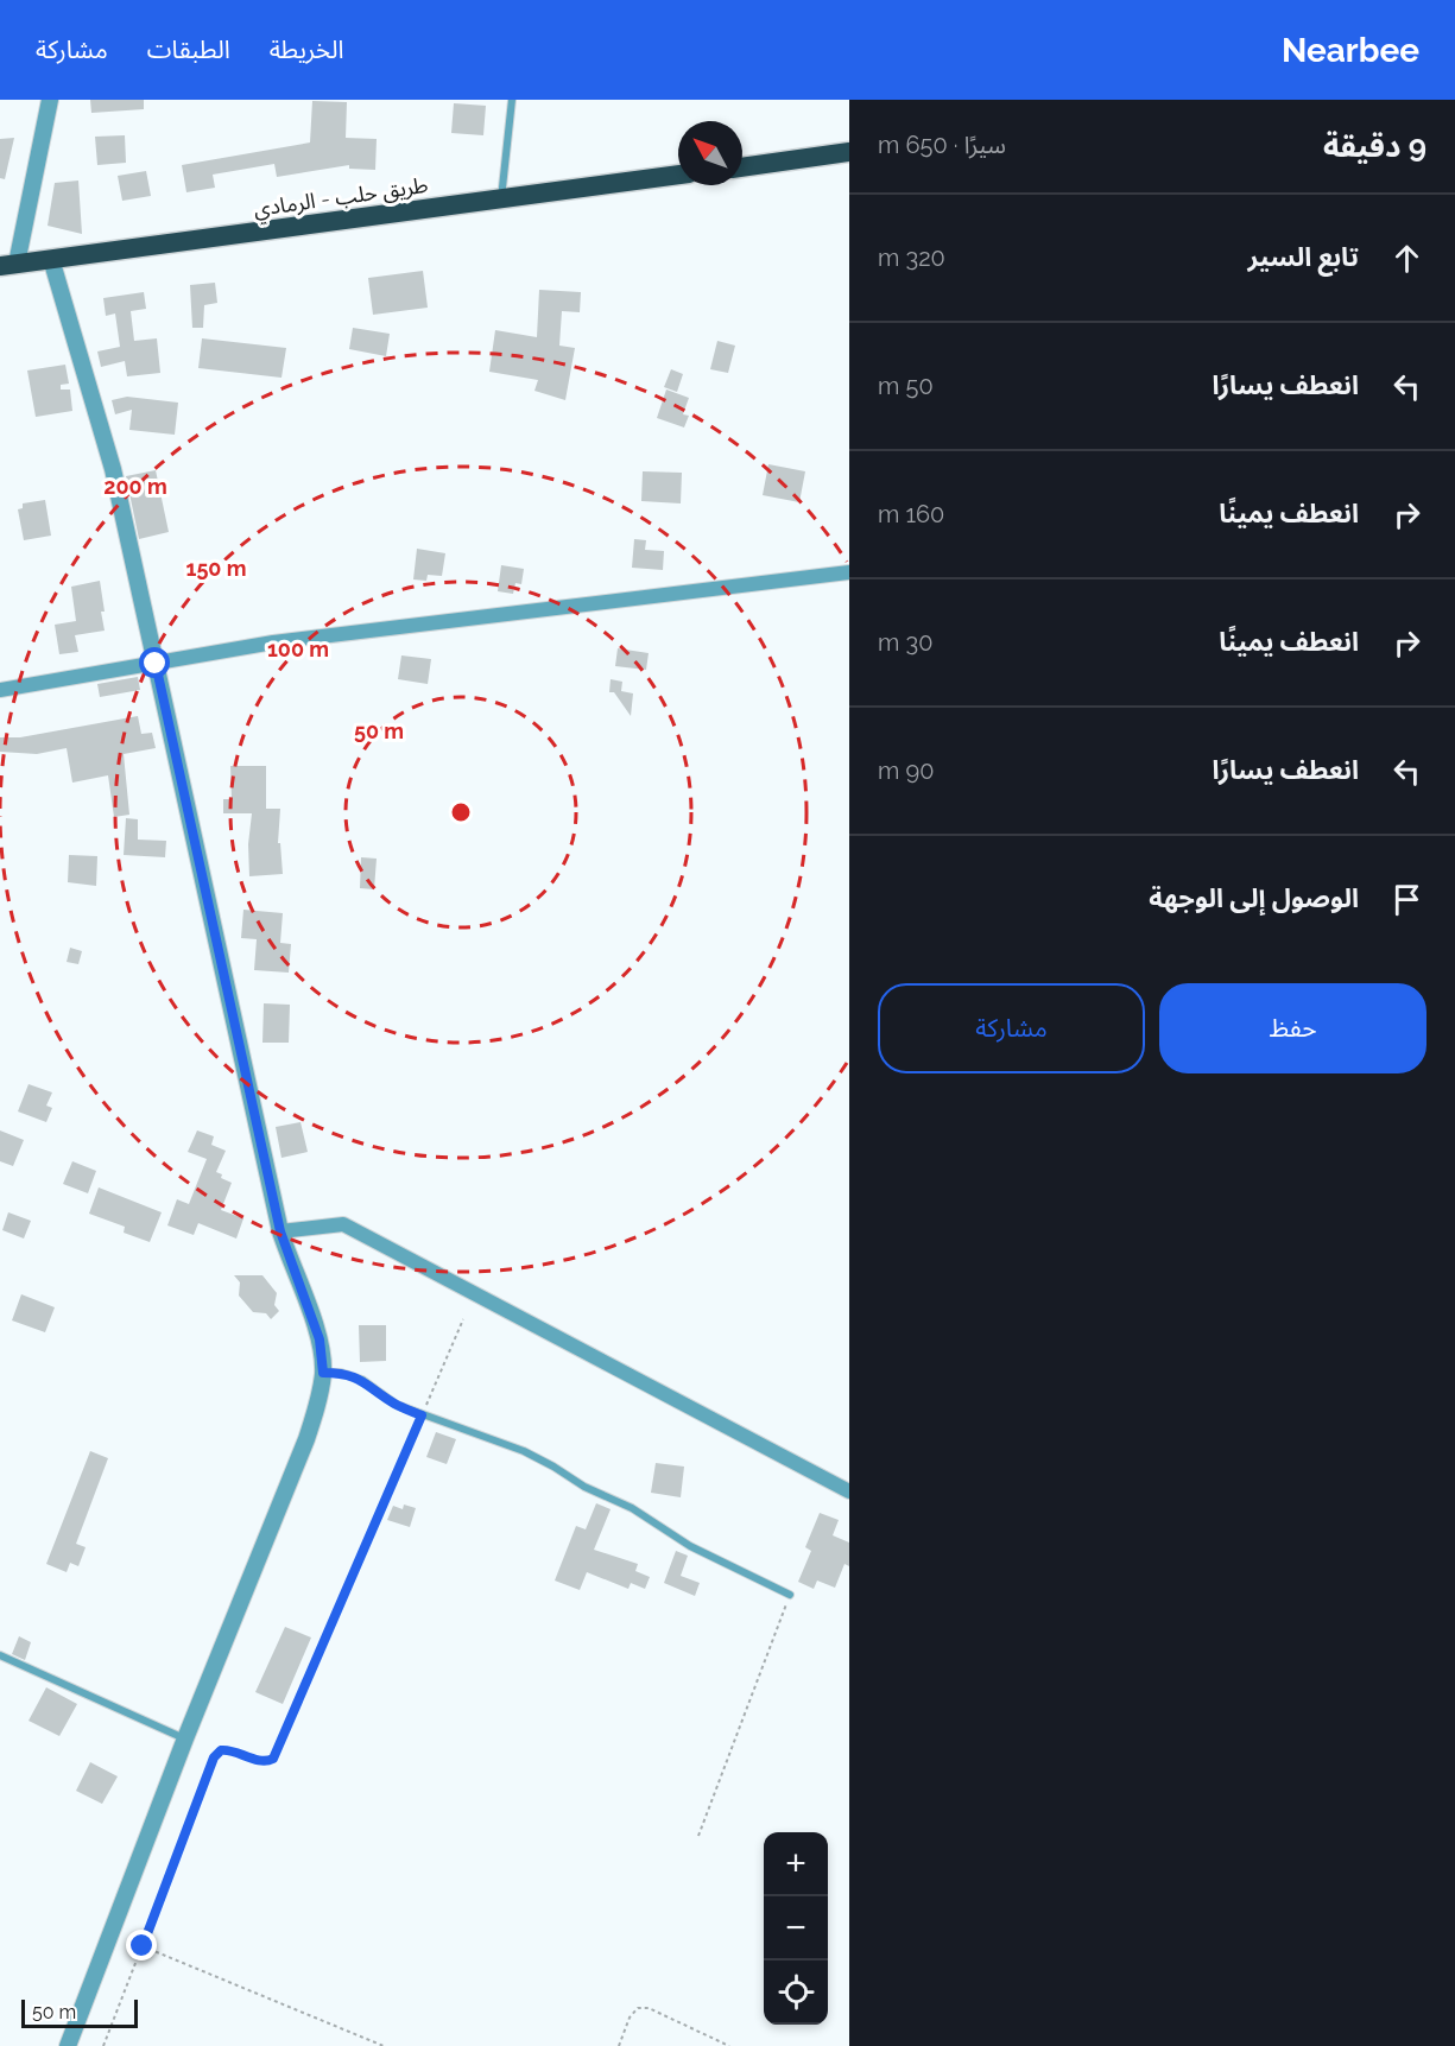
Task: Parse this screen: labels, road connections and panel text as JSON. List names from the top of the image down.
{
  "streets": {
    "highway": ["طريق حلب - الرمادي"]
  },
  "scale_bar": "50 m",
  "north": "top left",
  "page": {
    "header": "Nearbee",
    "nav": ["الخريطة", "الطبقات", "مشاركة"],
    "heading": ["9 دقيقة", "سيرًا · 650 m"],
    "list": [
      ["تابع السير", "320 m"],
      ["انعطف يسارًا", "50 m"],
      ["انعطف يمينًا", "160 m"],
      ["انعطف يمينًا", "30 m"],
      ["انعطف يسارًا", "90 m"],
      "الوصول إلى الوجهة"
    ],
    "buttons": ["حفظ", "مشاركة"],
    "map_buttons": ["+", "−"],
    "scale": "50 m"
  },
  "rings": [
    "200 m",
    "150 m",
    "100 m",
    "50 m"
  ]
}
